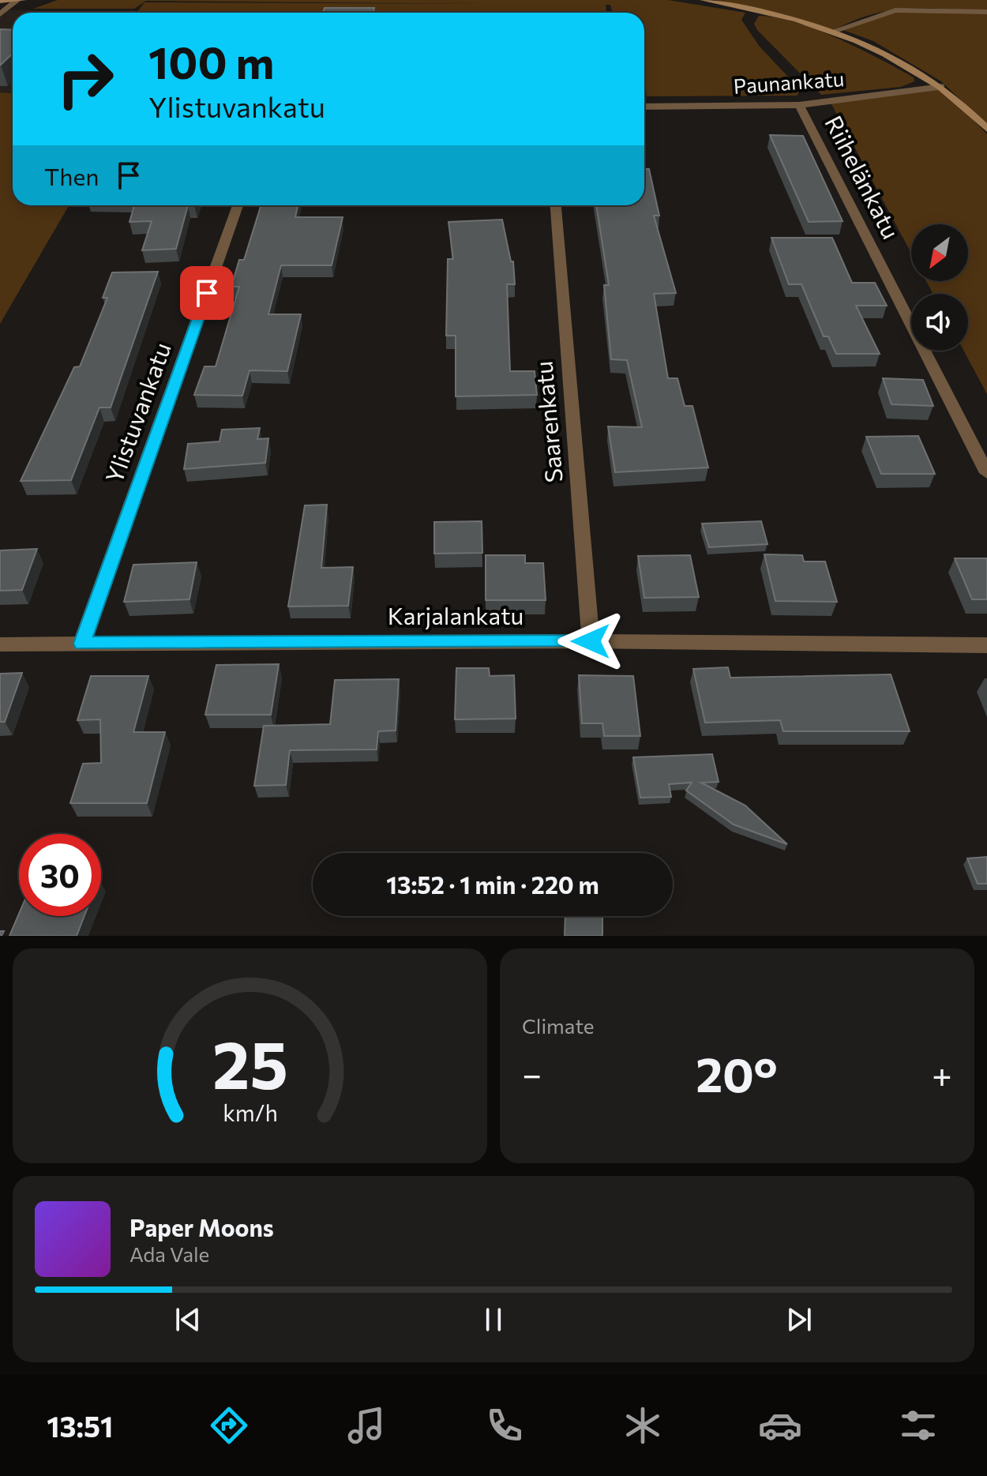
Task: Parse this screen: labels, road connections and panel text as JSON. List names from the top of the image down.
{
  "streets": {
    "street": [
      "Paunankatu",
      "Riihelänkatu",
      "Ylistuvankatu",
      "Saarenkatu",
      "Karjalankatu"
    ]
  },
  "crossings": [
    ["Paunankatu", "Riihelänkatu"],
    ["Ylistuvankatu", "Karjalankatu"],
    ["Saarenkatu", "Karjalankatu"]
  ],
  "north": "bottom left",
  "page": {
    "turn": ["100 m", "Ylistuvankatu"],
    "then": "Then",
    "limit": "30",
    "trip": "13:52 · 1 min · 220 m",
    "tile": "Climate",
    "heat": ["−", "20°", "+"],
    "song": ["Paper Moons", "Ada Vale"],
    "tabs": "13:51",
    "gauge": ["25", "km/h"]
  }
}
